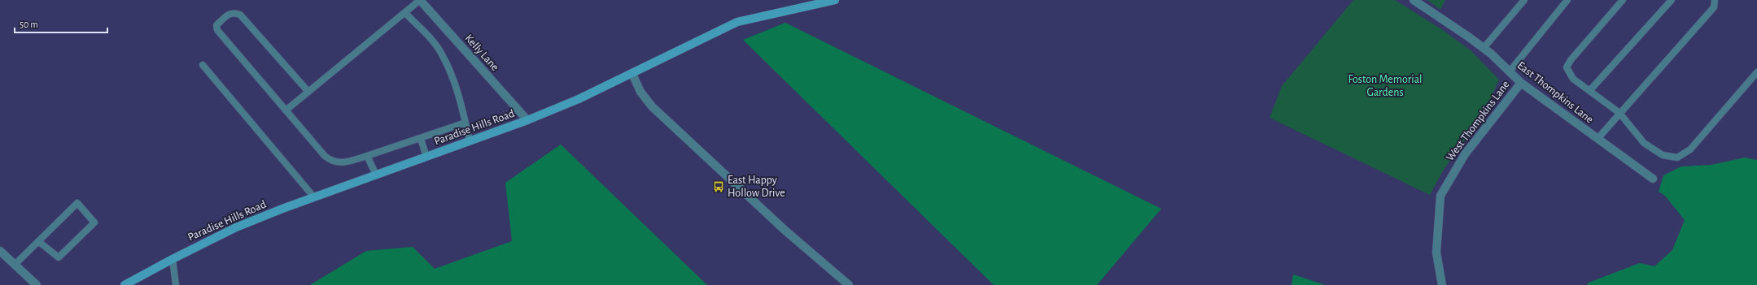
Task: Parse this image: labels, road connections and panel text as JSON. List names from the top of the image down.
{
  "streets": {
    "street": [
      "Kelly Lane",
      "East Thompkins Lane",
      "West Thompkins Lane",
      "Paradise Hills Road"
    ]
  },
  "crossings": [
    ["Kelly Lane", "Paradise Hills Road"],
    ["East Thompkins Lane", "West Thompkins Lane"]
  ],
  "parks": ["Foston Memorial Gardens"],
  "places": {
    "bus stop": ["East Happy Hollow Drive"]
  },
  "scale_bar": "50 m"
}
